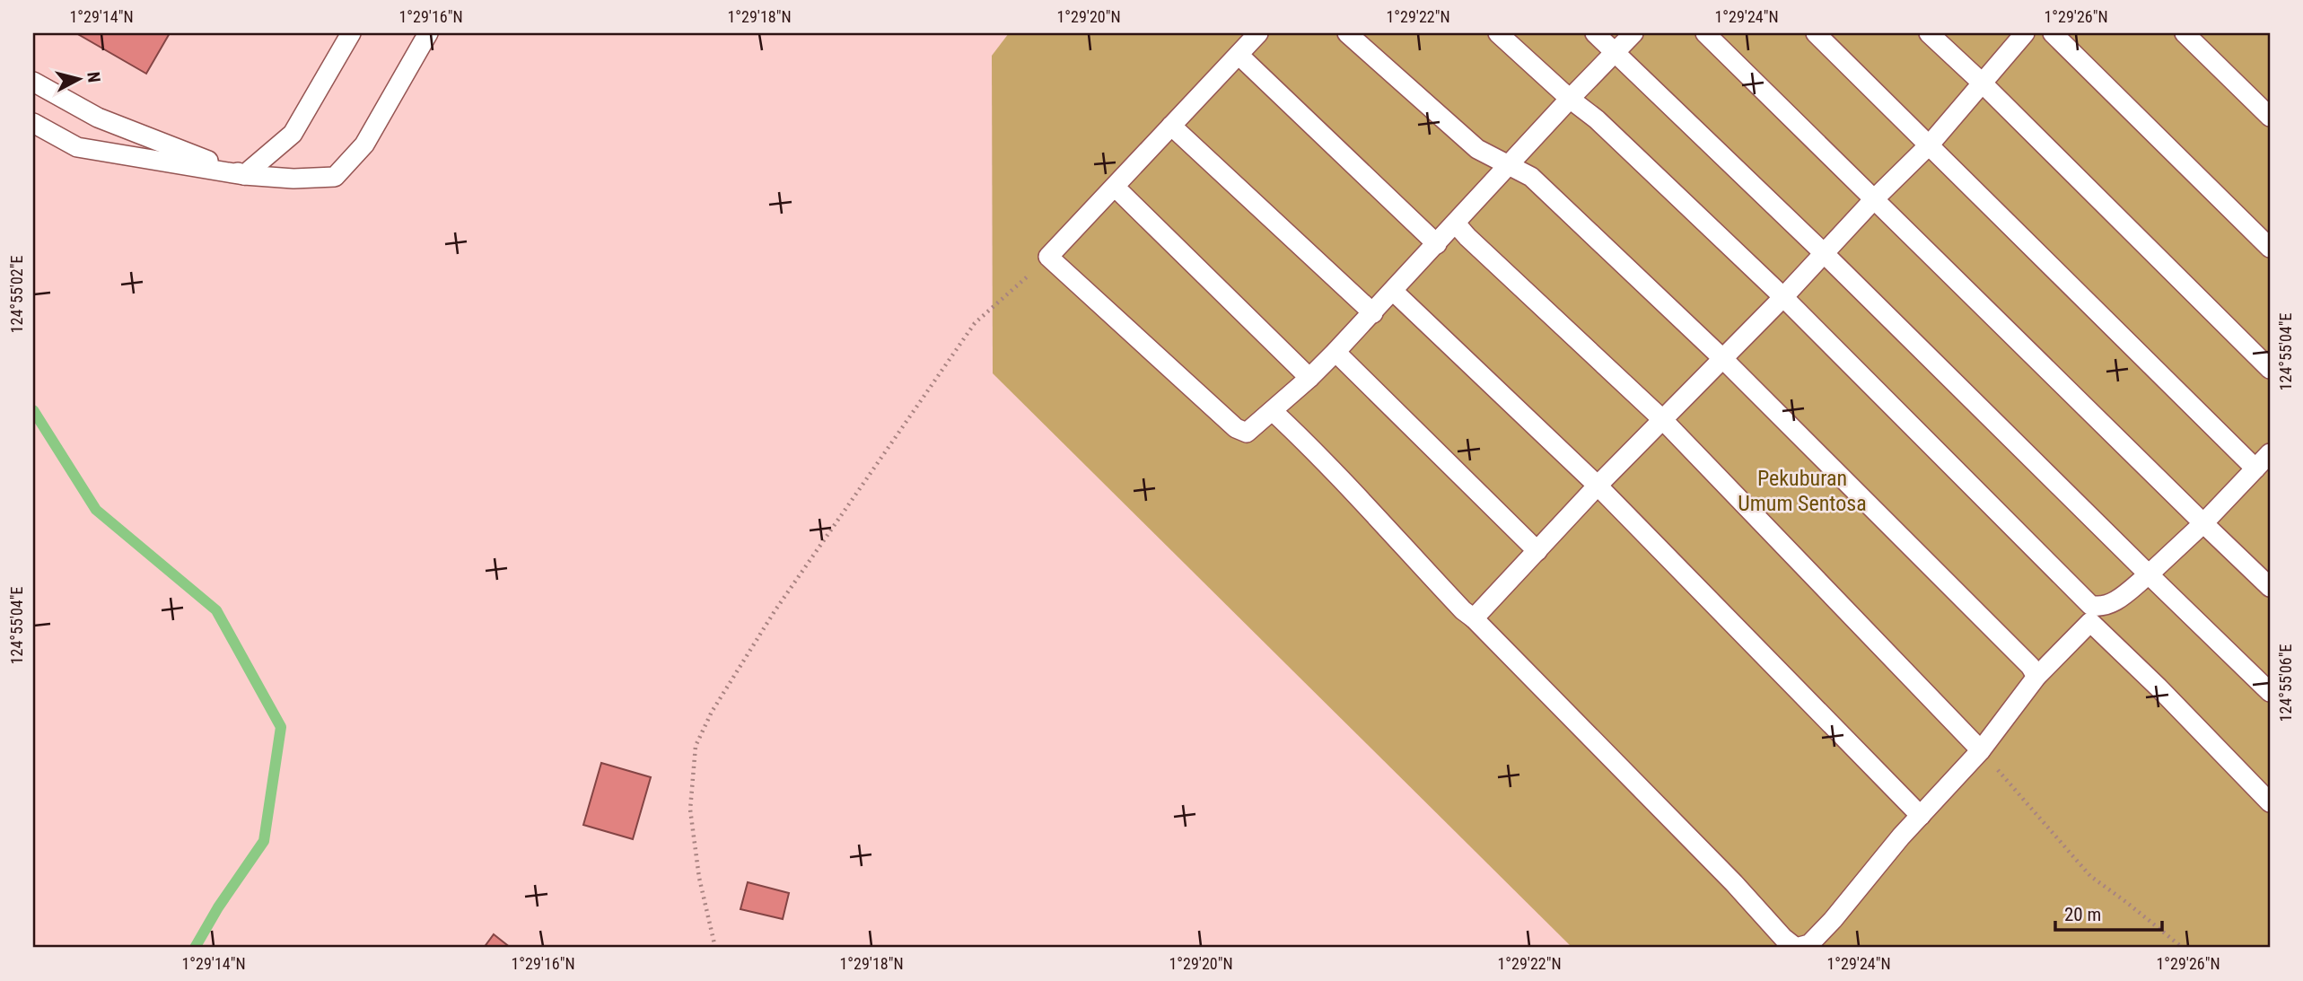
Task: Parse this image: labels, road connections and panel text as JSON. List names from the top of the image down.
{
  "parks": ["Pekuburan Umum Sentosa"],
  "scale_bar": "20 m",
  "north": "right",
  "coordinates": [
    "1°29'14\"N",
    "1°29'16\"N",
    "1°29'18\"N",
    "1°29'20\"N",
    "1°29'22\"N",
    "1°29'24\"N",
    "1°29'26\"N",
    "124°55'02\"E",
    "124°55'04\"E",
    "124°55'06\"E"
  ]
}
